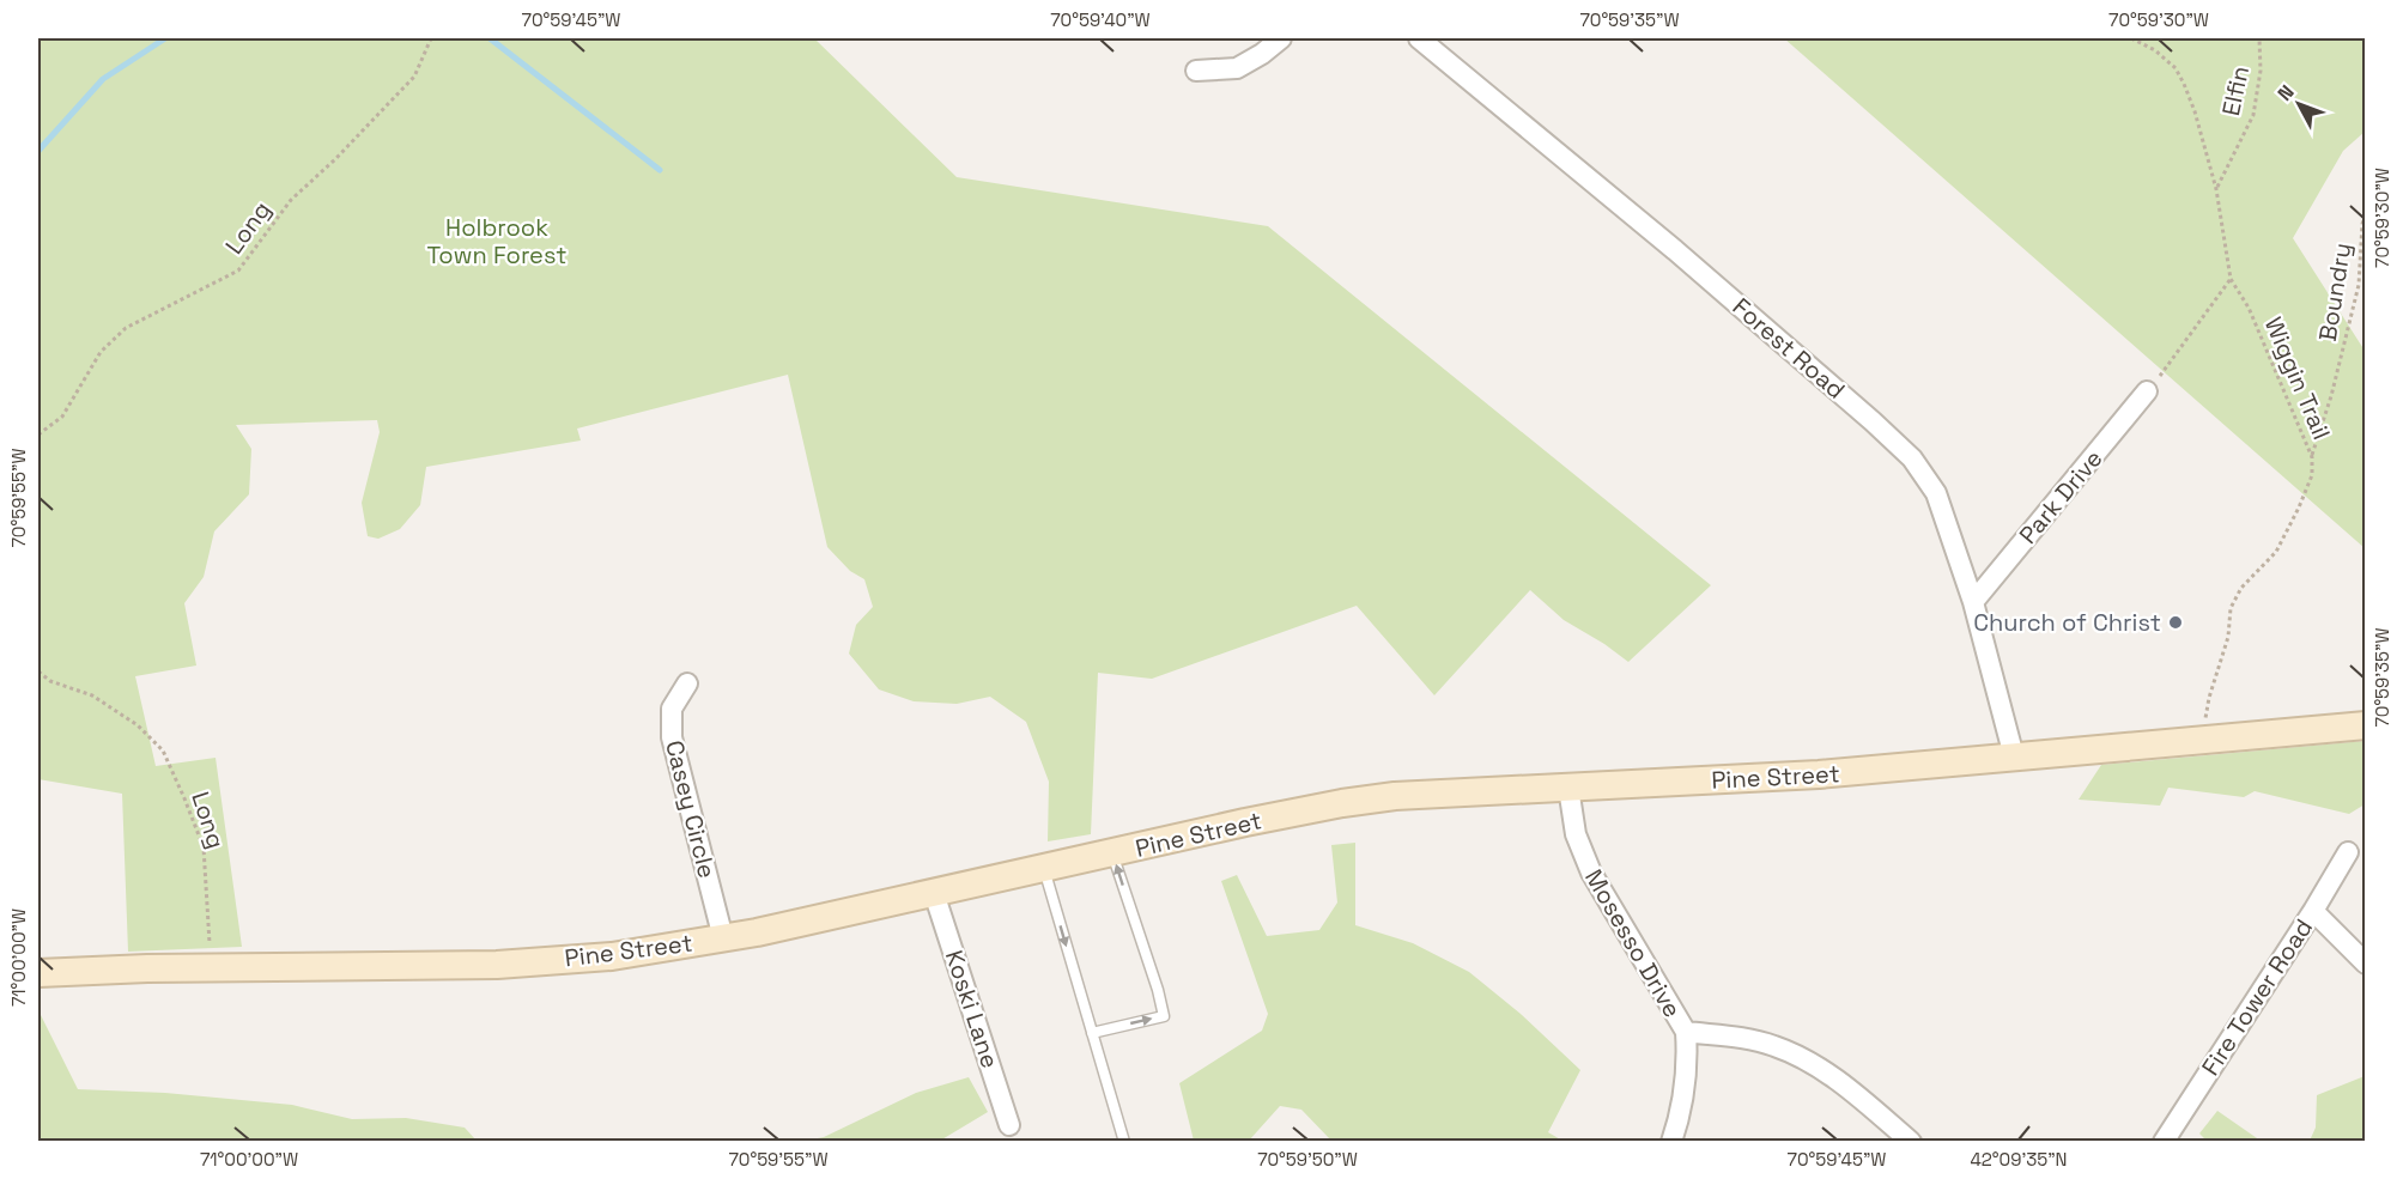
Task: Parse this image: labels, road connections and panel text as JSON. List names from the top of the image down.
{
  "streets": {
    "main road": ["Pine Street"],
    "street": [
      "Forest Road",
      "Park Drive",
      "Casey Circle",
      "Mosesso Drive",
      "Fire Tower Road",
      "Koski Lane"
    ],
    "path": [
      "Elfin",
      "Long",
      "Boundry",
      "Wiggin Trail"
    ]
  },
  "crossings": [
    ["Elfin", "Wiggin Trail"],
    ["Long", "Pine Street"],
    ["Boundry", "Wiggin Trail"],
    ["Forest Road", "Park Drive"],
    ["Forest Road", "Pine Street"],
    ["Wiggin Trail", "Pine Street"],
    ["Pine Street", "Casey Circle"],
    ["Pine Street", "Mosesso Drive"],
    ["Pine Street", "Koski Lane"]
  ],
  "parks": ["Holbrook Town Forest"],
  "places": ["Church of Christ"],
  "north": "top left",
  "coordinates": [
    "70°59'45\"W",
    "70°59'40\"W",
    "70°59'35\"W",
    "70°59'30\"W",
    "70°59'55\"W",
    "71°00'00\"W",
    "70°59'50\"W",
    "42°09'35\"N"
  ]
}
